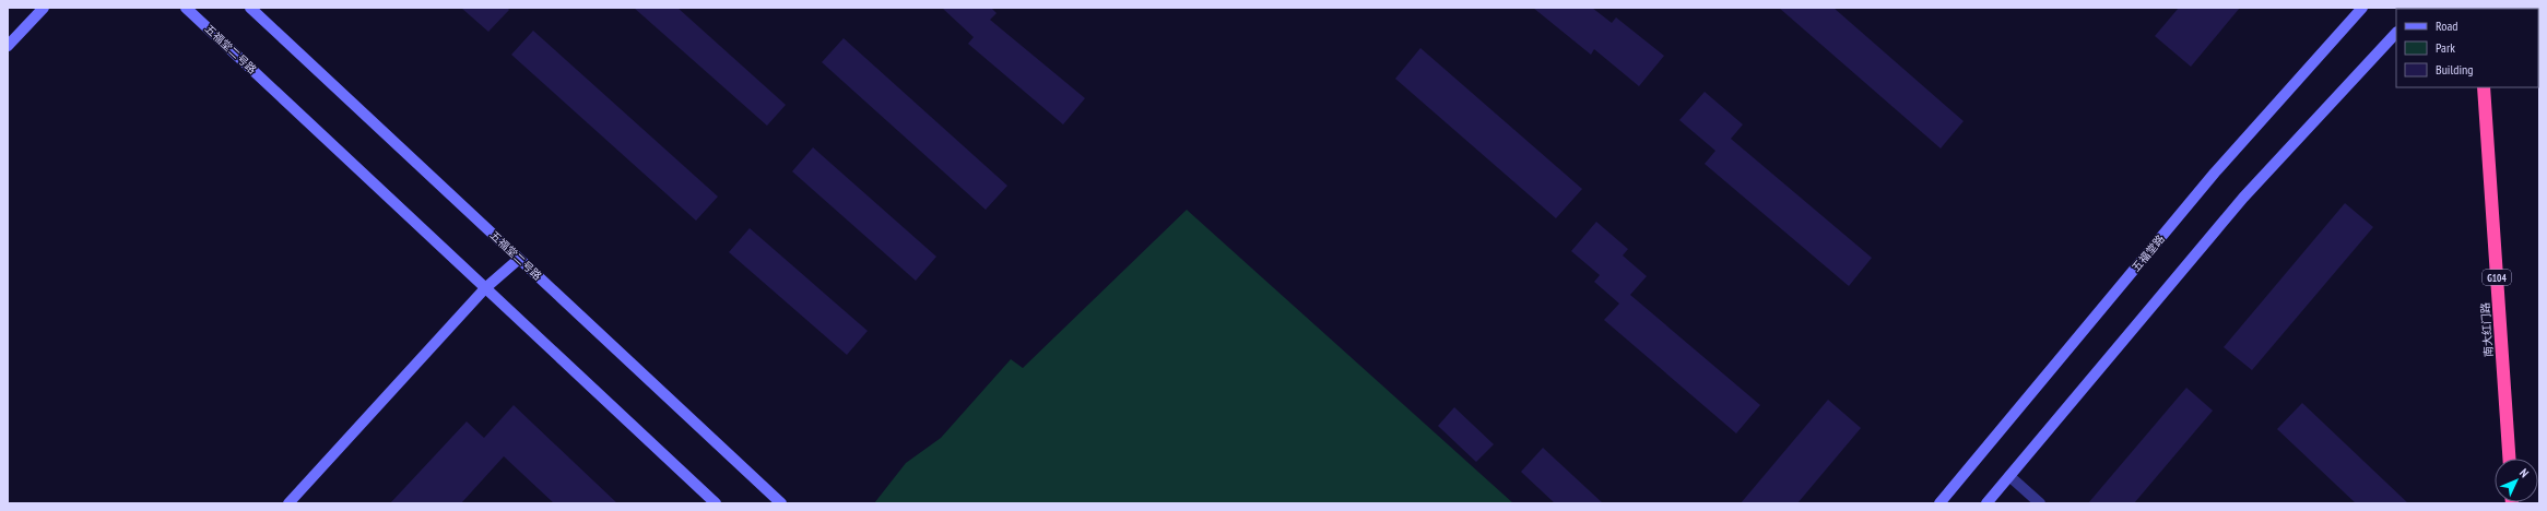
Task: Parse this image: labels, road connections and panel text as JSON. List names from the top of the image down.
{
  "streets": {
    "highway": ["G104", "南大红门路"],
    "main road": ["五福堂二号路", "五福堂路"]
  },
  "legend": ["Road", "Park", "Building"],
  "north": "top right"
}
